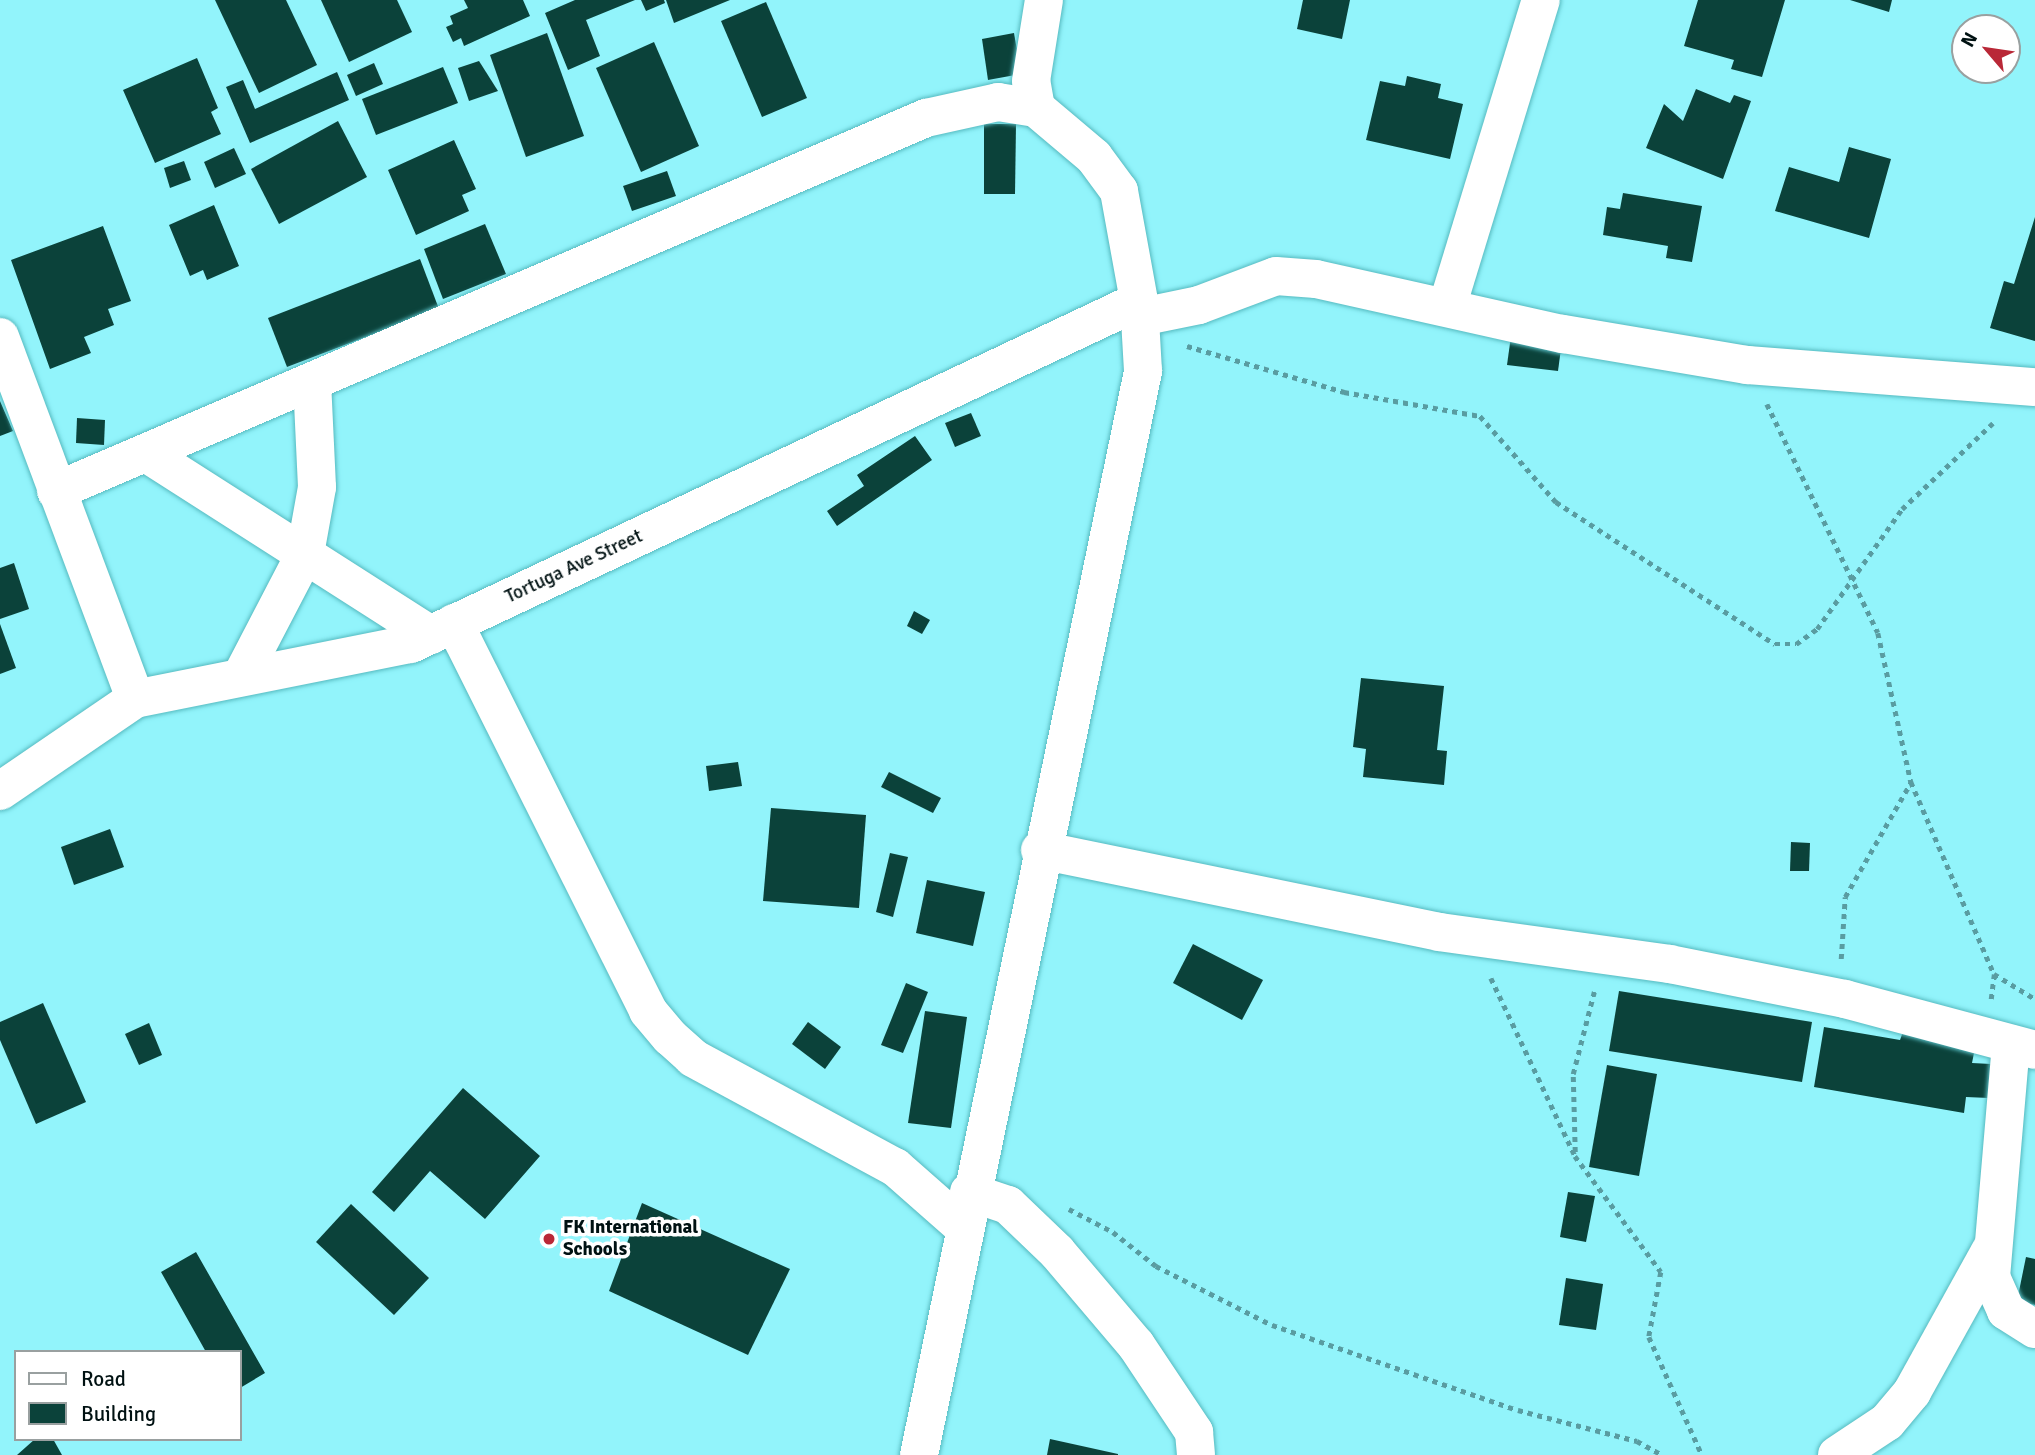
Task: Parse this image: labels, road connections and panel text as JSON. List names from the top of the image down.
{
  "streets": {
    "street": ["Tortuga Ave Street"]
  },
  "places": ["FK International Schools"],
  "legend": ["Road", "Building"],
  "north": "top left"
}
